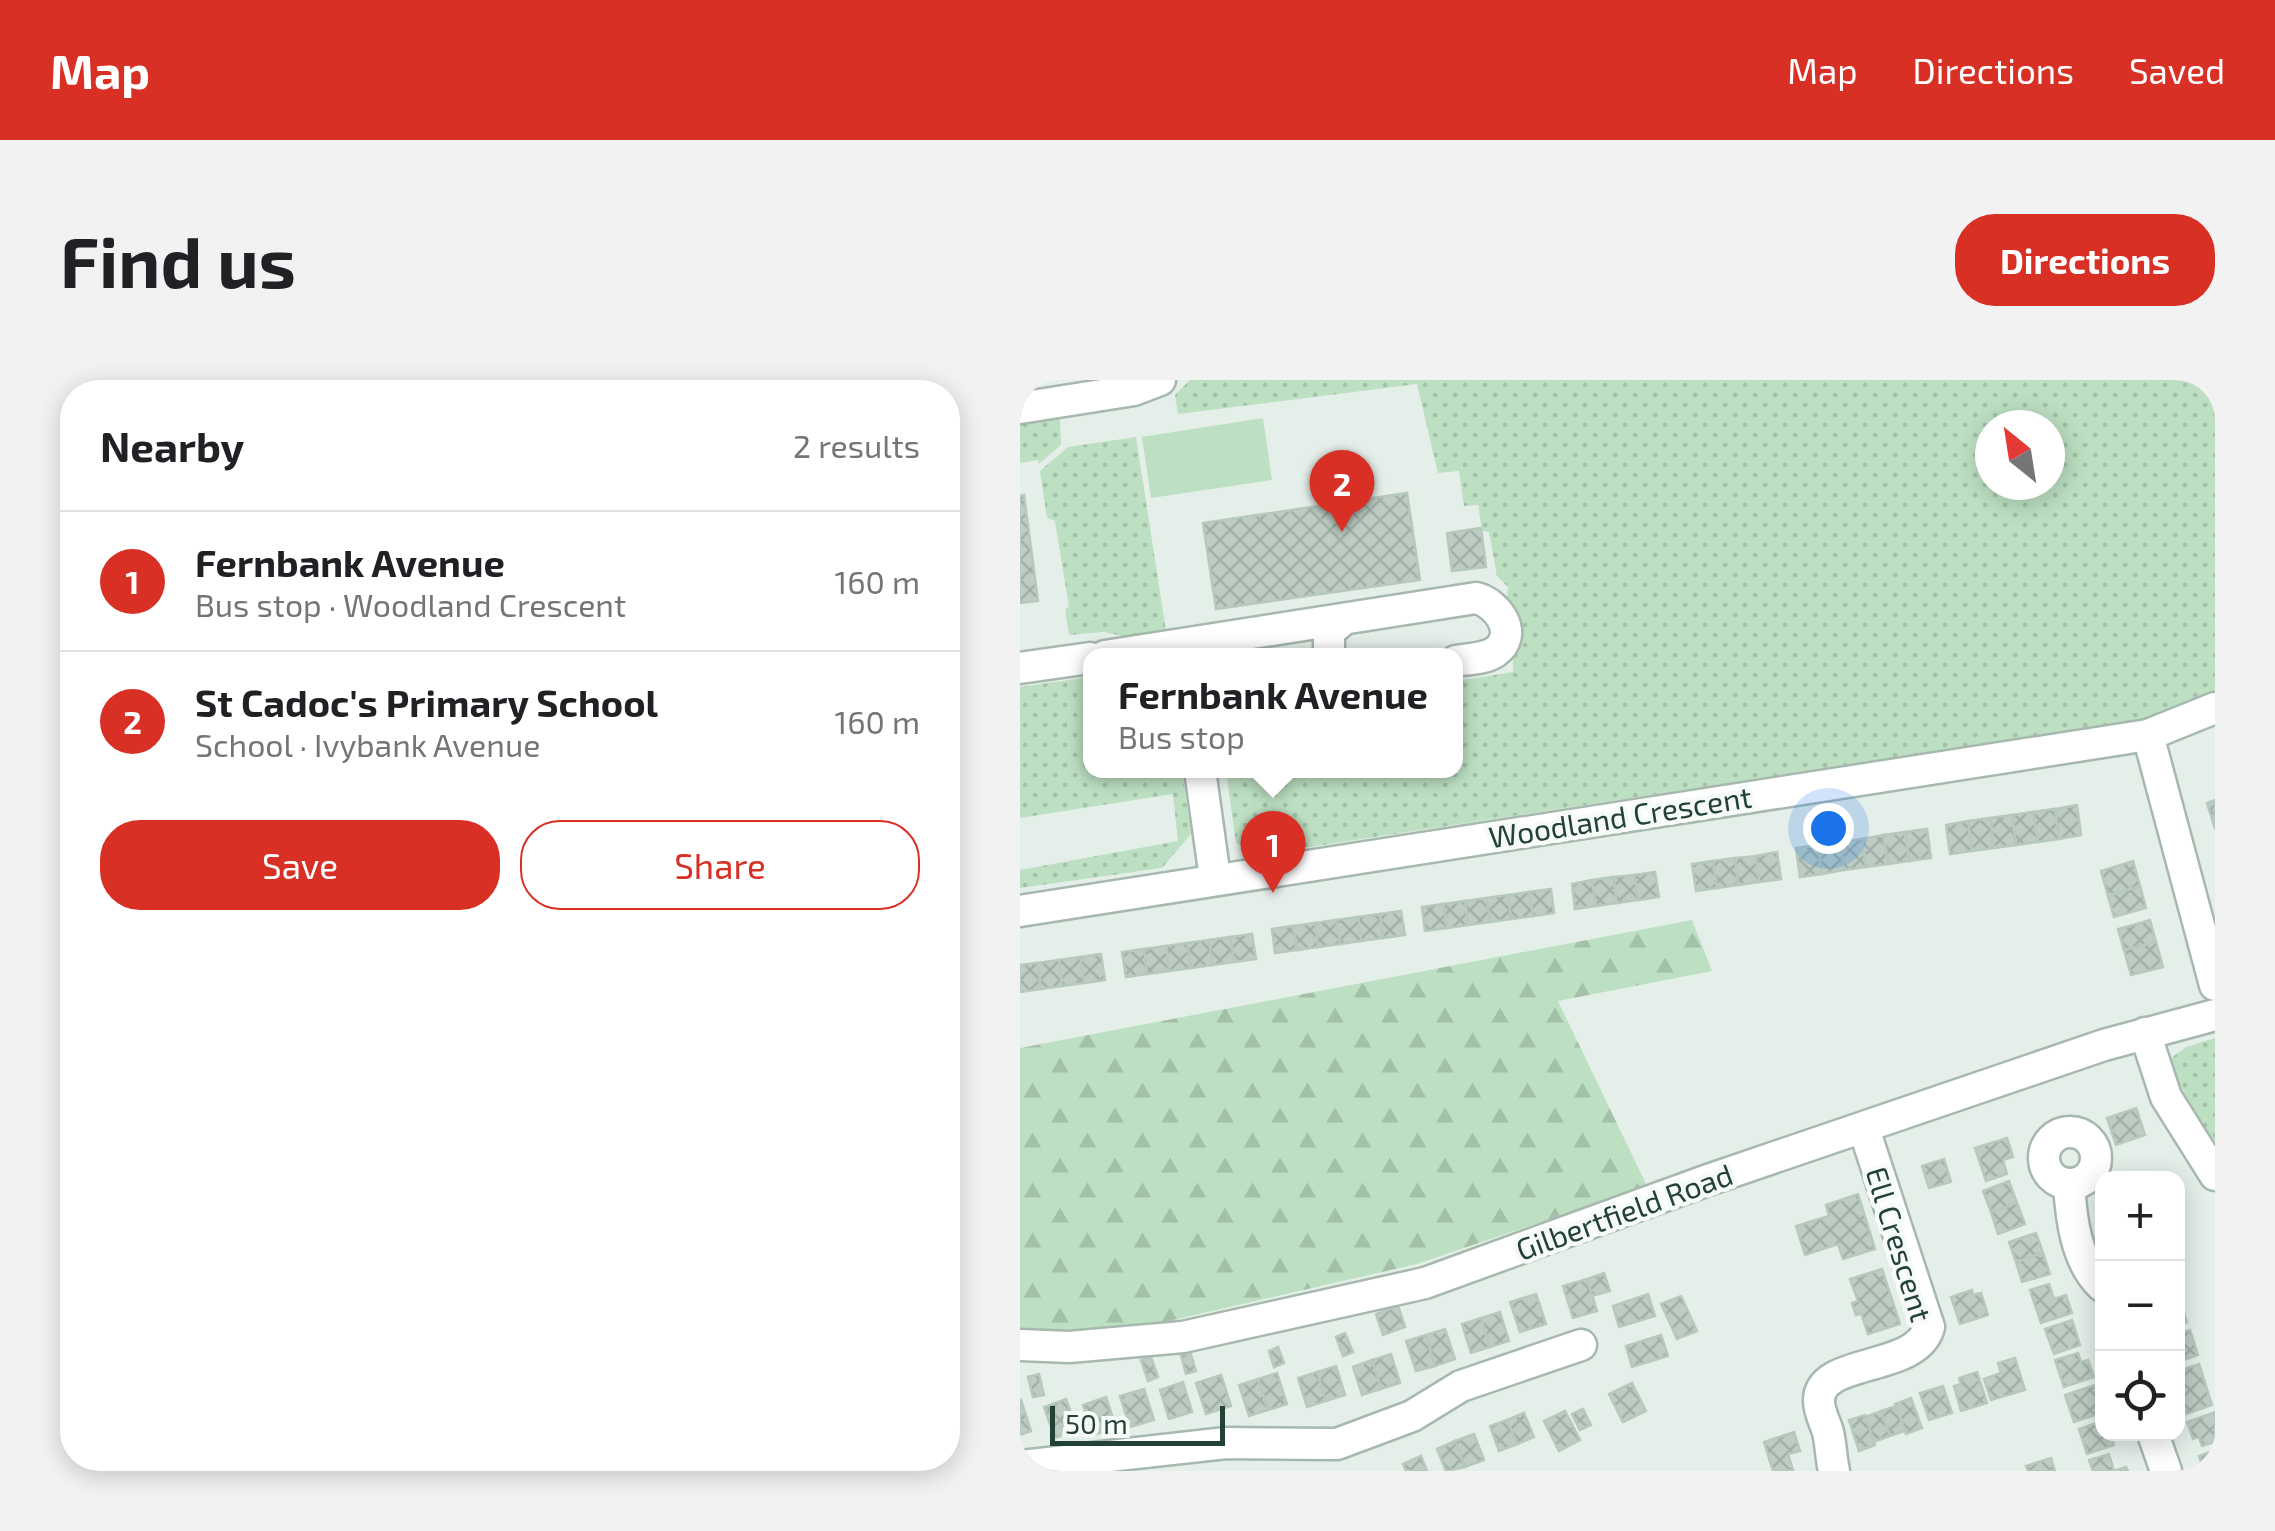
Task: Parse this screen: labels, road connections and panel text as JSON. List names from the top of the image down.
{
  "streets": {
    "street": ["Woodland Crescent", "Gilbertfield Road", "Ell Crescent"]
  },
  "crossings": [
    ["Gilbertfield Road", "Ell Crescent"]
  ],
  "scale_bar": "50 m",
  "north": "top left",
  "page": {
    "header": "Map",
    "nav": ["Map", "Directions", "Saved"],
    "buttons": [
      "Directions",
      ["Save", "Share"]
    ],
    "title": "Find us",
    "heading": ["Nearby", "2 results"],
    "pins": ["2", "1"],
    "list": [
      {
        "mark": "1",
        "name": "Fernbank Avenue",
        "note": "Bus stop · Woodland Crescent",
        "value": "160 m"
      },
      {
        "mark": "2",
        "name": "St Cadoc's Primary School",
        "note": "School · Ivybank Avenue",
        "value": "160 m"
      }
    ],
    "popup": ["Fernbank Avenue", "Bus stop"],
    "map_buttons": ["+", "−"],
    "scale": "50 m"
  }
}
